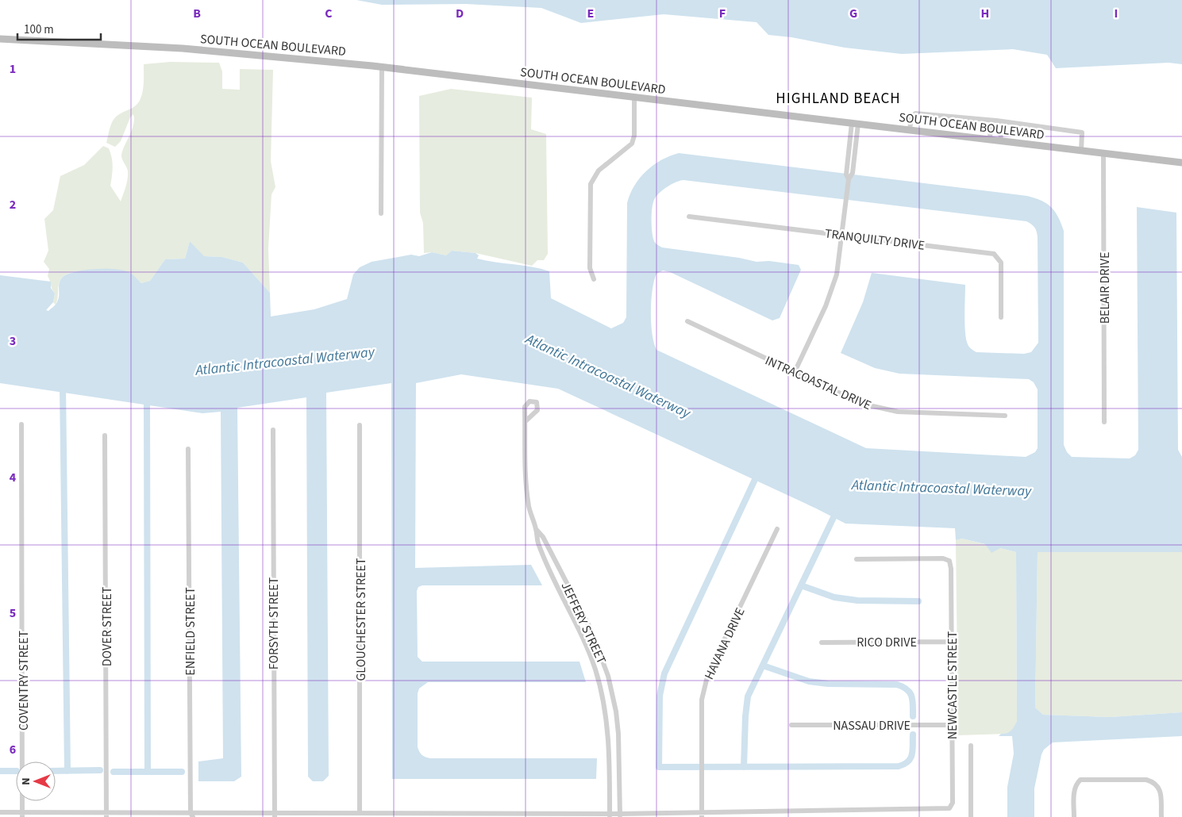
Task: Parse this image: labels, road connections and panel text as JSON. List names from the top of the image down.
{
  "streets": {
    "main road": ["SOUTH OCEAN BOULEVARD"],
    "street": [
      "TRANQUILTY DRIVE",
      "BELAIR DRIVE",
      "INTRACOASTAL DRIVE",
      "GLOUCHESTER STREET",
      "JEFFERY STREET",
      "FORSYTH STREET",
      "DOVER STREET",
      "ENFIELD STREET",
      "RICO DRIVE",
      "HAVANA DRIVE",
      "COVENTRY STREET",
      "NEWCASTLE STREET",
      "NASSAU DRIVE"
    ]
  },
  "crossings": [
    ["SOUTH OCEAN BOULEVARD", "BELAIR DRIVE"],
    ["RICO DRIVE", "NEWCASTLE STREET"],
    ["HAVANA DRIVE", "NEWCASTLE STREET"],
    ["NEWCASTLE STREET", "NASSAU DRIVE"]
  ],
  "districts": ["HIGHLAND BEACH"],
  "water": ["Atlantic Intracoastal Waterway"],
  "scale_bar": "100 m",
  "north": "left",
  "grid": {
    "columns": [
      "B",
      "C",
      "D",
      "E",
      "F",
      "G",
      "H",
      "I"
    ],
    "rows": [
      "1",
      "2",
      "3",
      "4",
      "5",
      "6"
    ]
  }
}
